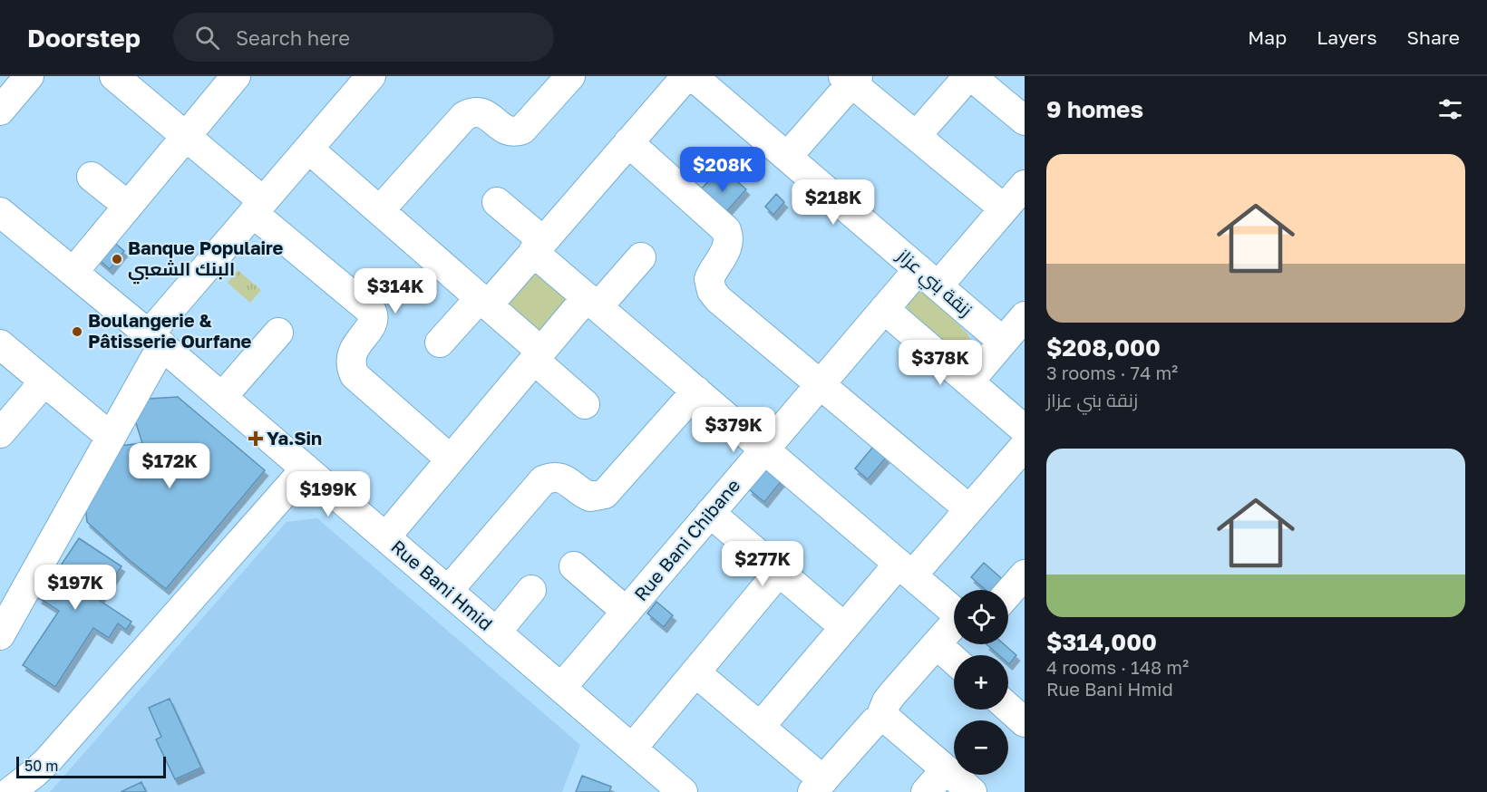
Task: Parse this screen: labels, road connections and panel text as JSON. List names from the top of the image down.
{
  "streets": {
    "street": ["زنقة بني عزاز", "Rue Bani Chibane", "Rue Bani Hmid"]
  },
  "crossings": [
    ["زنقة بني عزاز", "Rue Bani Chibane"],
    ["Rue Bani Chibane", "Rue Bani Hmid"]
  ],
  "places": {
    "other": ["Banque Populaire البنك الشعبي", "Boulangerie & Pâtisserie Ourfane"],
    "health": ["Ya.Sin"]
  },
  "scale_bar": "50 m",
  "page": {
    "header": "Doorstep",
    "search": "Search here",
    "nav": ["Map", "Layers", "Share"],
    "heading": "9 homes",
    "list": [
      {
        "name": "$208,000",
        "note": "3 rooms · 74 m² · زنقة بني عزاز"
      },
      {
        "name": "$314,000",
        "note": "4 rooms · 148 m² · Rue Bani Hmid"
      }
    ],
    "price": [
      "$208K",
      "$218K",
      "$314K",
      "$378K",
      "$379K",
      "$172K",
      "$199K",
      "$277K",
      "$197K"
    ],
    "map_buttons": ["+", "−"],
    "scale": "50 m"
  }
}
